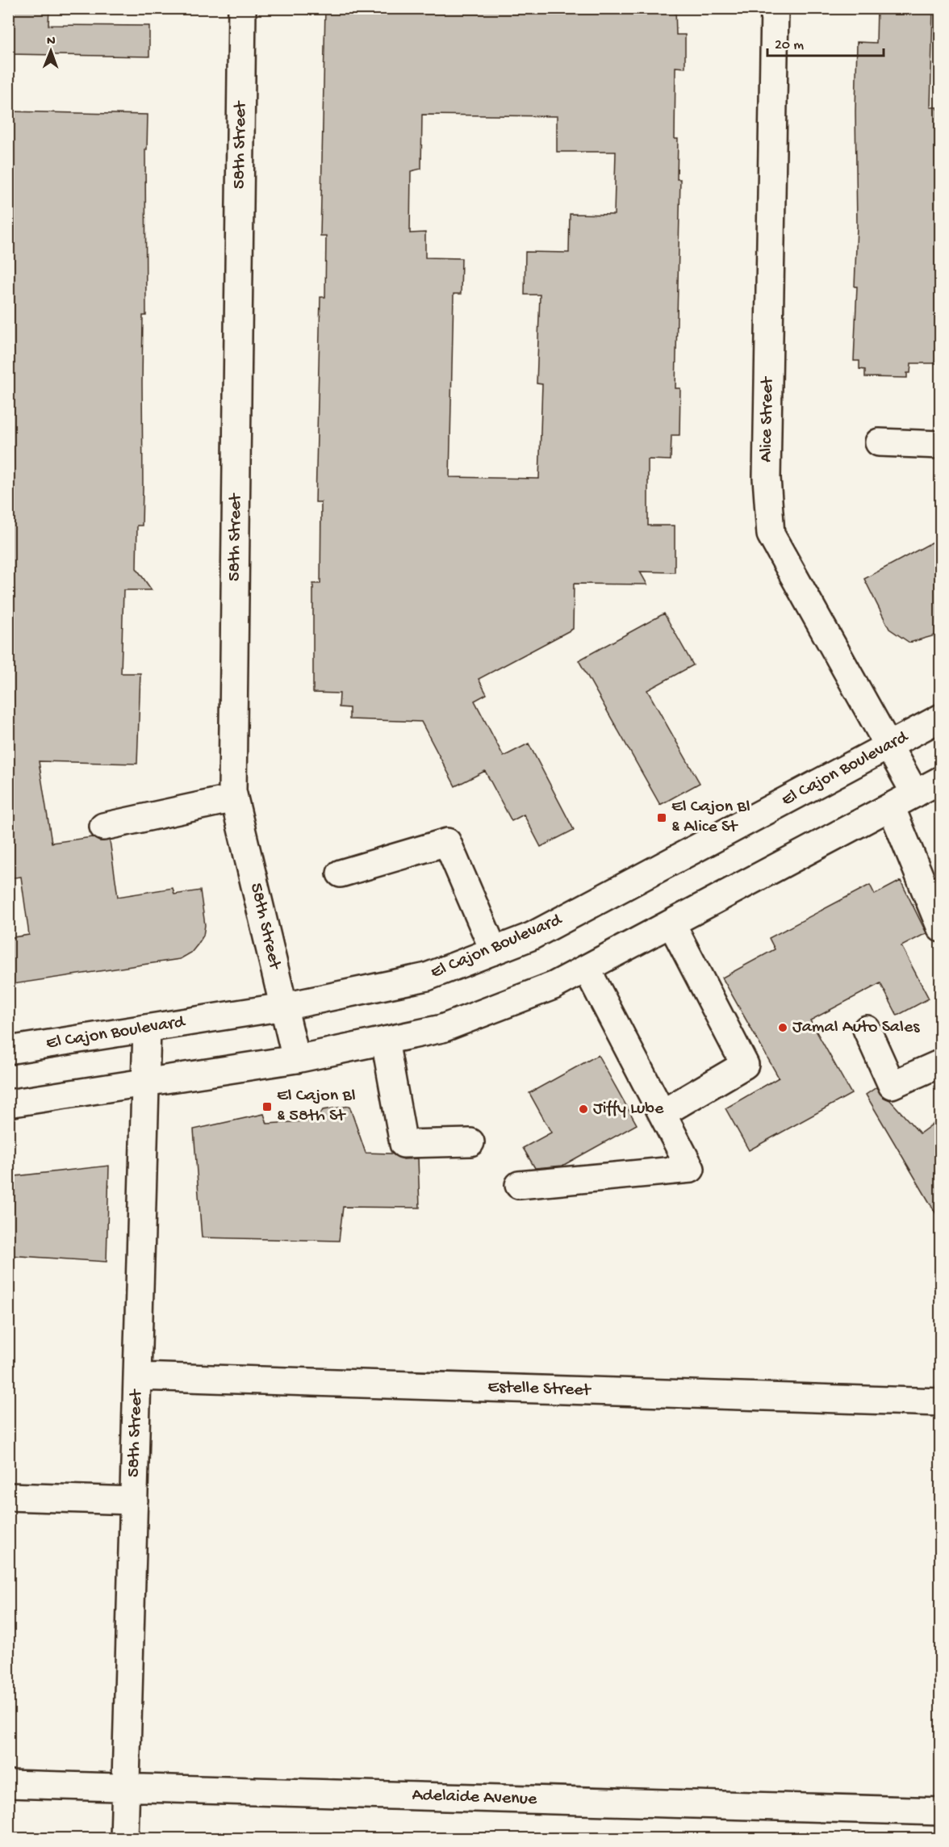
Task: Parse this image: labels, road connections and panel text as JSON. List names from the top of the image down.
{
  "streets": {
    "street": [
      "58th Street",
      "Alice Street",
      "El Cajon Boulevard",
      "Estelle Street",
      "Adelaide Avenue"
    ]
  },
  "crossings": [
    ["58th Street", "El Cajon Boulevard"],
    ["58th Street", "Estelle Street"],
    ["58th Street", "Adelaide Avenue"],
    ["Alice Street", "El Cajon Boulevard"]
  ],
  "places": {
    "transit": ["El Cajon Bl & Alice St", "El Cajon Bl & 58th St"],
    "other": ["Jamal Auto Sales", "Jiffy Lube"]
  },
  "scale_bar": "20 m",
  "north": "top"
}
